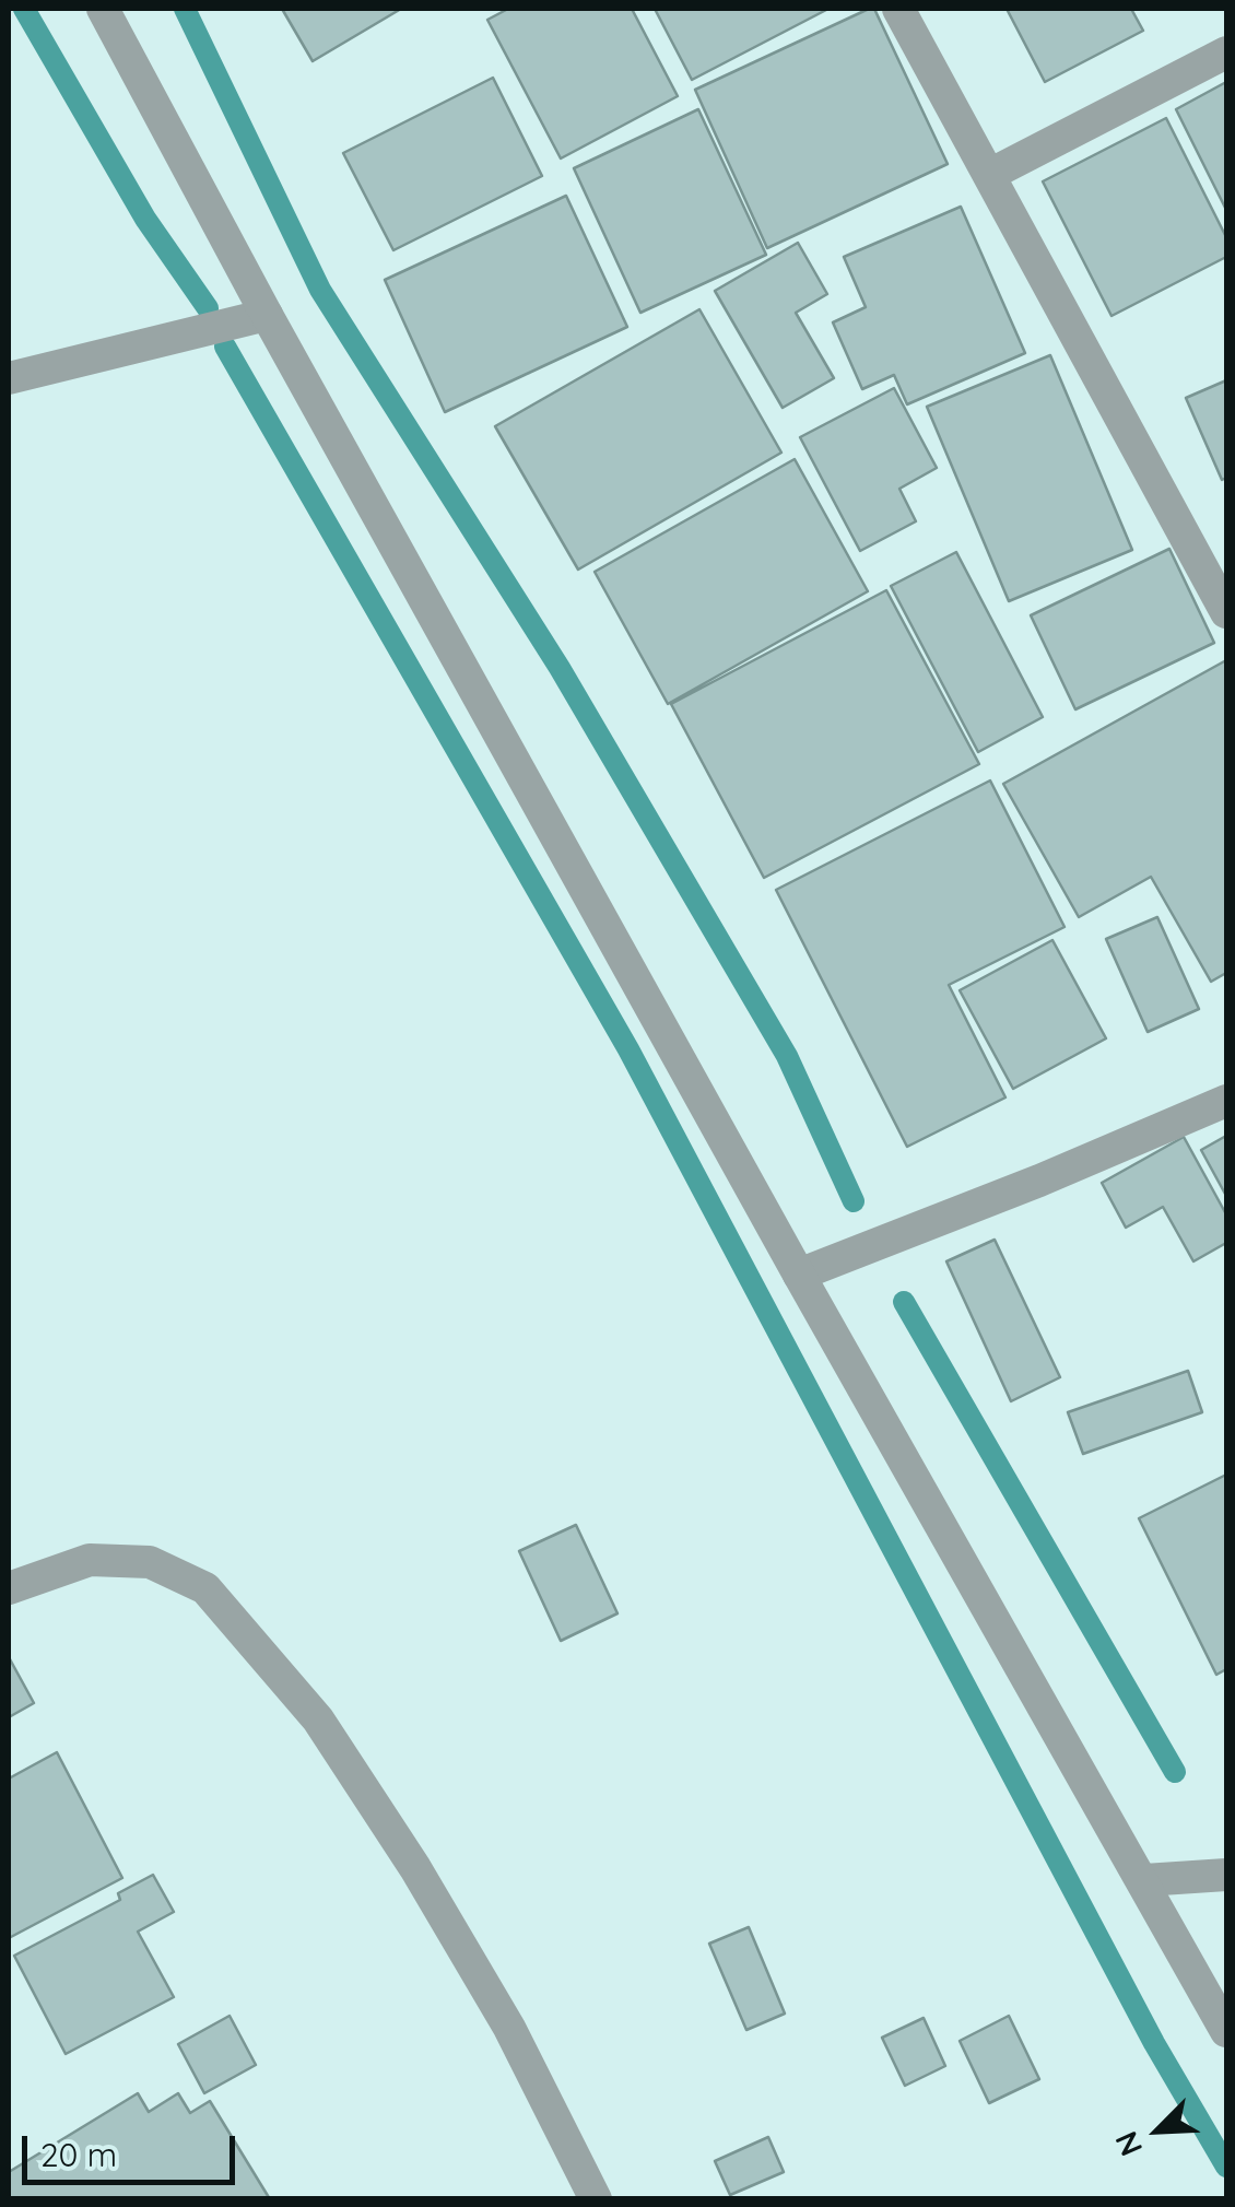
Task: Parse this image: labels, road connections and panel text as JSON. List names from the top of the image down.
{
  "scale_bar": "20 m",
  "north": "bottom left"
}
